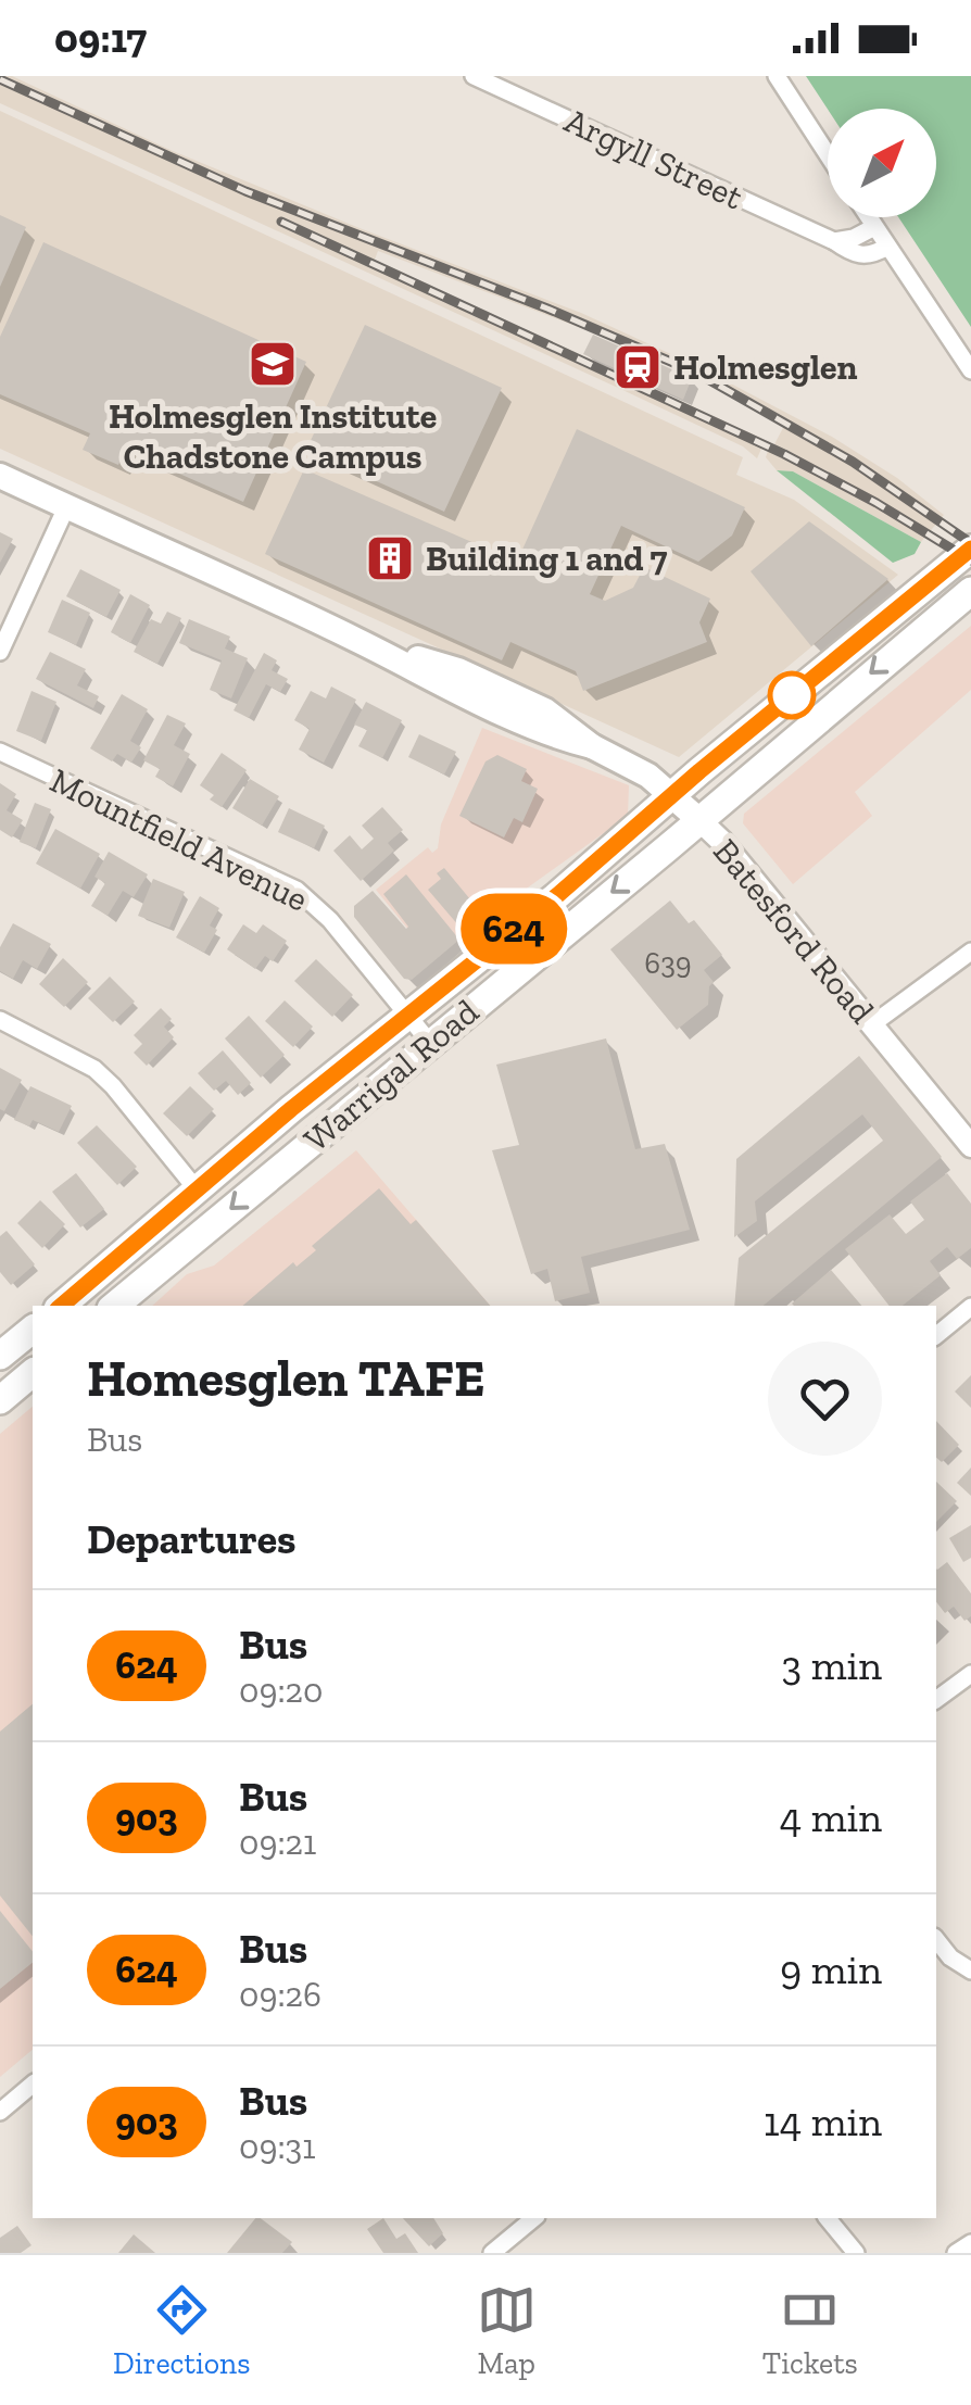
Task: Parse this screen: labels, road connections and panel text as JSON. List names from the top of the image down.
{
  "streets": {
    "highway": ["Warrigal Road"],
    "main road": ["Batesford Road"],
    "street": ["Argyll Street", "Mountfield Avenue"]
  },
  "crossings": [
    ["Mountfield Avenue", "Warrigal Road"],
    ["Batesford Road", "Warrigal Road"]
  ],
  "places": {
    "school or university": ["Holmesglen Institute Chadstone Campus"],
    "station": ["Holmesglen"],
    "building": ["Building 1 and 7"]
  },
  "lines": ["bus line 624"],
  "house_numbers": ["639"],
  "north": "top right",
  "page": {
    "status": "09:17",
    "on_map": "624",
    "heading": [
      ["Homesglen TAFE", "Bus"],
      "Departures"
    ],
    "list": [
      {
        "mark": "624",
        "name": "Bus",
        "note": "09:20",
        "value": "3 min"
      },
      {
        "mark": "903",
        "name": "Bus",
        "note": "09:21",
        "value": "4 min"
      },
      {
        "mark": "624",
        "name": "Bus",
        "note": "09:26",
        "value": "9 min"
      },
      {
        "mark": "903",
        "name": "Bus",
        "note": "09:31",
        "value": "14 min"
      }
    ],
    "tabs": ["Directions", "Map", "Tickets"]
  }
}
